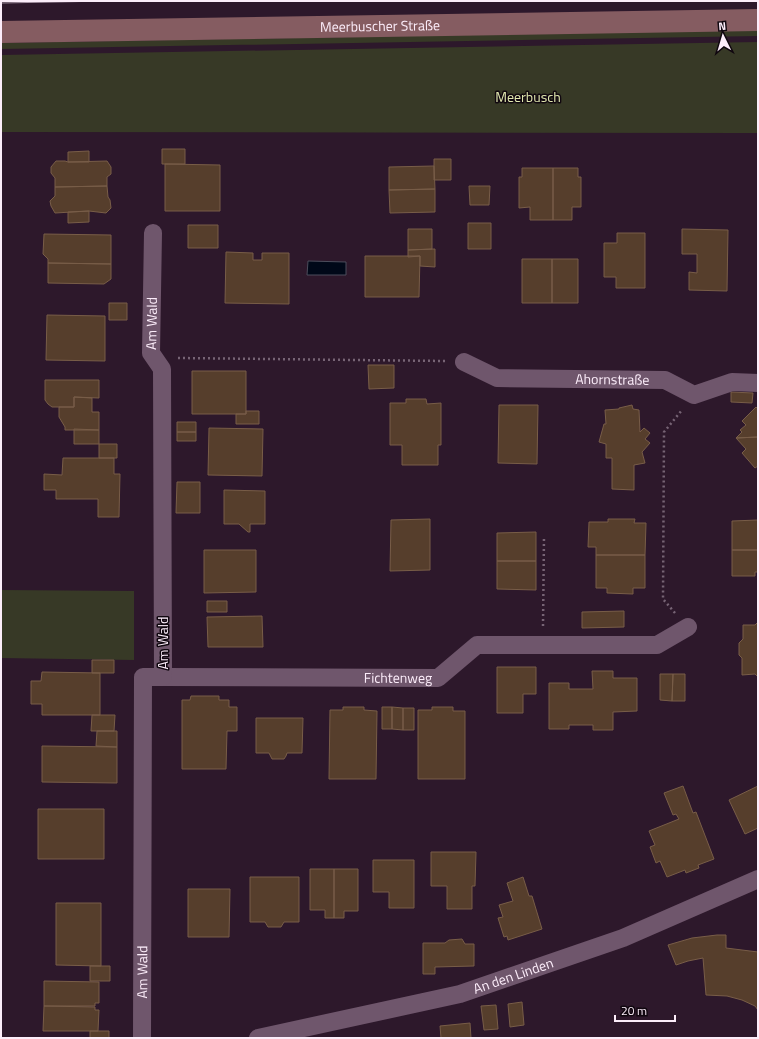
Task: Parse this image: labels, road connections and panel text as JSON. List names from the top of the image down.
{
  "streets": {
    "main road": ["Meerbuscher Straße"],
    "street": [
      "Am Wald",
      "Ahornstraße",
      "Fichtenweg",
      "An den Linden"
    ]
  },
  "crossings": [
    ["Am Wald", "Fichtenweg"]
  ],
  "parks": ["Meerbusch"],
  "scale_bar": "20 m",
  "north": "top"
}
